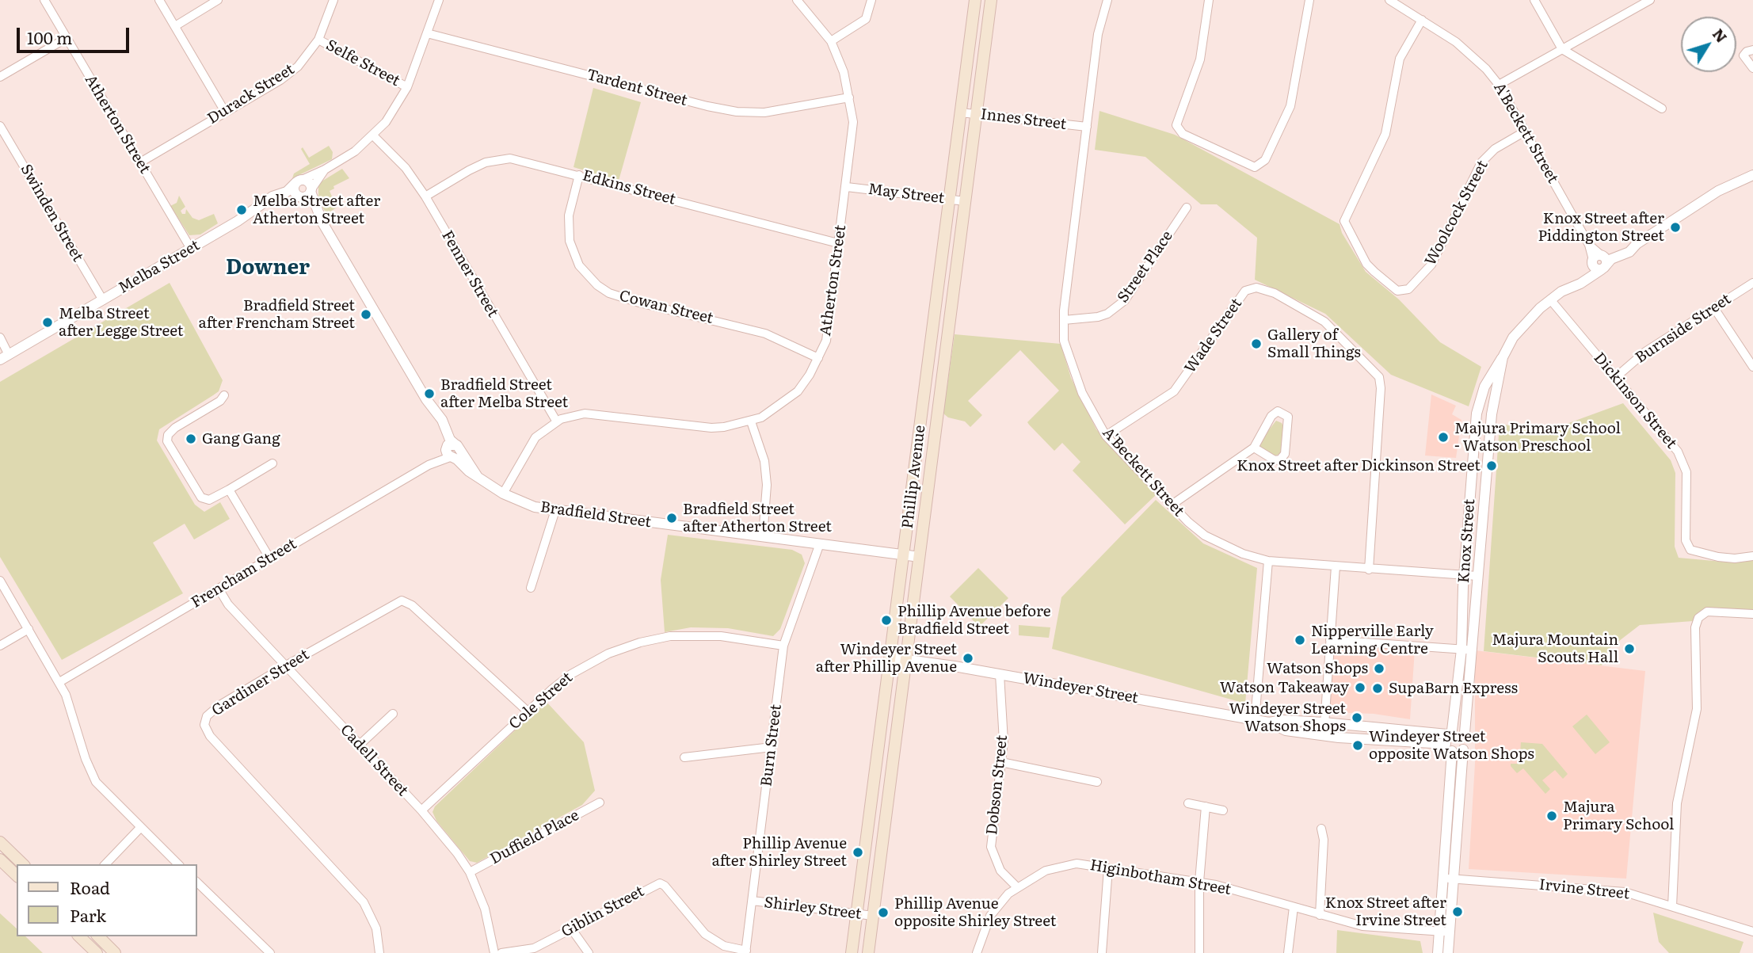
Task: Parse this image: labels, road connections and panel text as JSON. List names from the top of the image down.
{
  "streets": {
    "main road": ["Phillip Avenue"],
    "street": [
      "Selfe Street",
      "Tardent Street",
      "Durack Street",
      "Innes Street",
      "Atherton Street",
      "A'Beckett Street",
      "Edkins Street",
      "May Street",
      "Swinden Street",
      "Woolcock Street",
      "Melba Street",
      "Street Place",
      "Fenner Street",
      "Cowan Street",
      "Burnside Street",
      "Wade Street",
      "Dickinson Street",
      "Bradfield Street",
      "Knox Street",
      "Frencham Street",
      "Gardiner Street",
      "Windeyer Street",
      "Cole Street",
      "Burn Street",
      "Cadell Street",
      "Dobson Street",
      "Duffield Place",
      "Higinbotham Street",
      "Irvine Street",
      "Shirley Street",
      "Giblin Street"
    ]
  },
  "crossings": [
    ["Selfe Street", "Durack Street"],
    ["Selfe Street", "Melba Street"],
    ["Tardent Street", "Atherton Street"],
    ["Tardent Street", "Melba Street"],
    ["Durack Street", "Atherton Street"],
    ["Innes Street", "A'Beckett Street"],
    ["Innes Street", "Phillip Avenue"],
    ["Atherton Street", "Edkins Street"],
    ["Atherton Street", "May Street"],
    ["Atherton Street", "Melba Street"],
    ["Atherton Street", "Fenner Street"],
    ["Atherton Street", "Cowan Street"],
    ["Atherton Street", "Bradfield Street"],
    ["A'Beckett Street", "Woolcock Street"],
    ["A'Beckett Street", "Street Place"],
    ["A'Beckett Street", "Wade Street"],
    ["A'Beckett Street", "Knox Street"],
    ["Edkins Street", "Fenner Street"],
    ["Edkins Street", "Cowan Street"],
    ["May Street", "Phillip Avenue"],
    ["Swinden Street", "Melba Street"],
    ["Melba Street", "Fenner Street"],
    ["Melba Street", "Bradfield Street"],
    ["Burnside Street", "Dickinson Street"],
    ["Dickinson Street", "Knox Street"],
    ["Phillip Avenue", "Bradfield Street"],
    ["Phillip Avenue", "Windeyer Street"],
    ["Phillip Avenue", "Shirley Street"],
    ["Bradfield Street", "Frencham Street"],
    ["Bradfield Street", "Burn Street"],
    ["Knox Street", "Windeyer Street"],
    ["Knox Street", "Higinbotham Street"],
    ["Knox Street", "Irvine Street"],
    ["Frencham Street", "Cadell Street"],
    ["Gardiner Street", "Cole Street"],
    ["Gardiner Street", "Cadell Street"],
    ["Windeyer Street", "Dobson Street"],
    ["Cole Street", "Burn Street"],
    ["Cole Street", "Cadell Street"],
    ["Burn Street", "Shirley Street"],
    ["Burn Street", "Giblin Street"],
    ["Cadell Street", "Duffield Place"],
    ["Dobson Street", "Higinbotham Street"]
  ],
  "districts": ["Downer"],
  "places": [
    "Melba Street after Atherton Street",
    "Knox Street after Piddington Street",
    "Bradfield Street after Frencham Street",
    "Melba Street after Legge Street",
    "Gallery of Small Things",
    "Bradfield Street after Melba Street",
    "Majura Primary School - Watson Preschool",
    "Gang Gang",
    "Knox Street after Dickinson Street",
    "Bradfield Street after Atherton Street",
    "Phillip Avenue before Bradfield Street",
    "Nipperville Early Learning Centre",
    "Majura Mountain Scouts Hall",
    "Windeyer Street after Phillip Avenue",
    "Watson Shops",
    "Watson Takeaway",
    "SupaBarn Express",
    "Windeyer Street Watson Shops",
    "Windeyer Street opposite Watson Shops",
    "Majura Primary School",
    "Phillip Avenue after Shirley Street",
    "Knox Street after Irvine Street",
    "Phillip Avenue opposite Shirley Street"
  ],
  "legend": ["Road", "Park"],
  "scale_bar": "100 m",
  "north": "top right"
}
